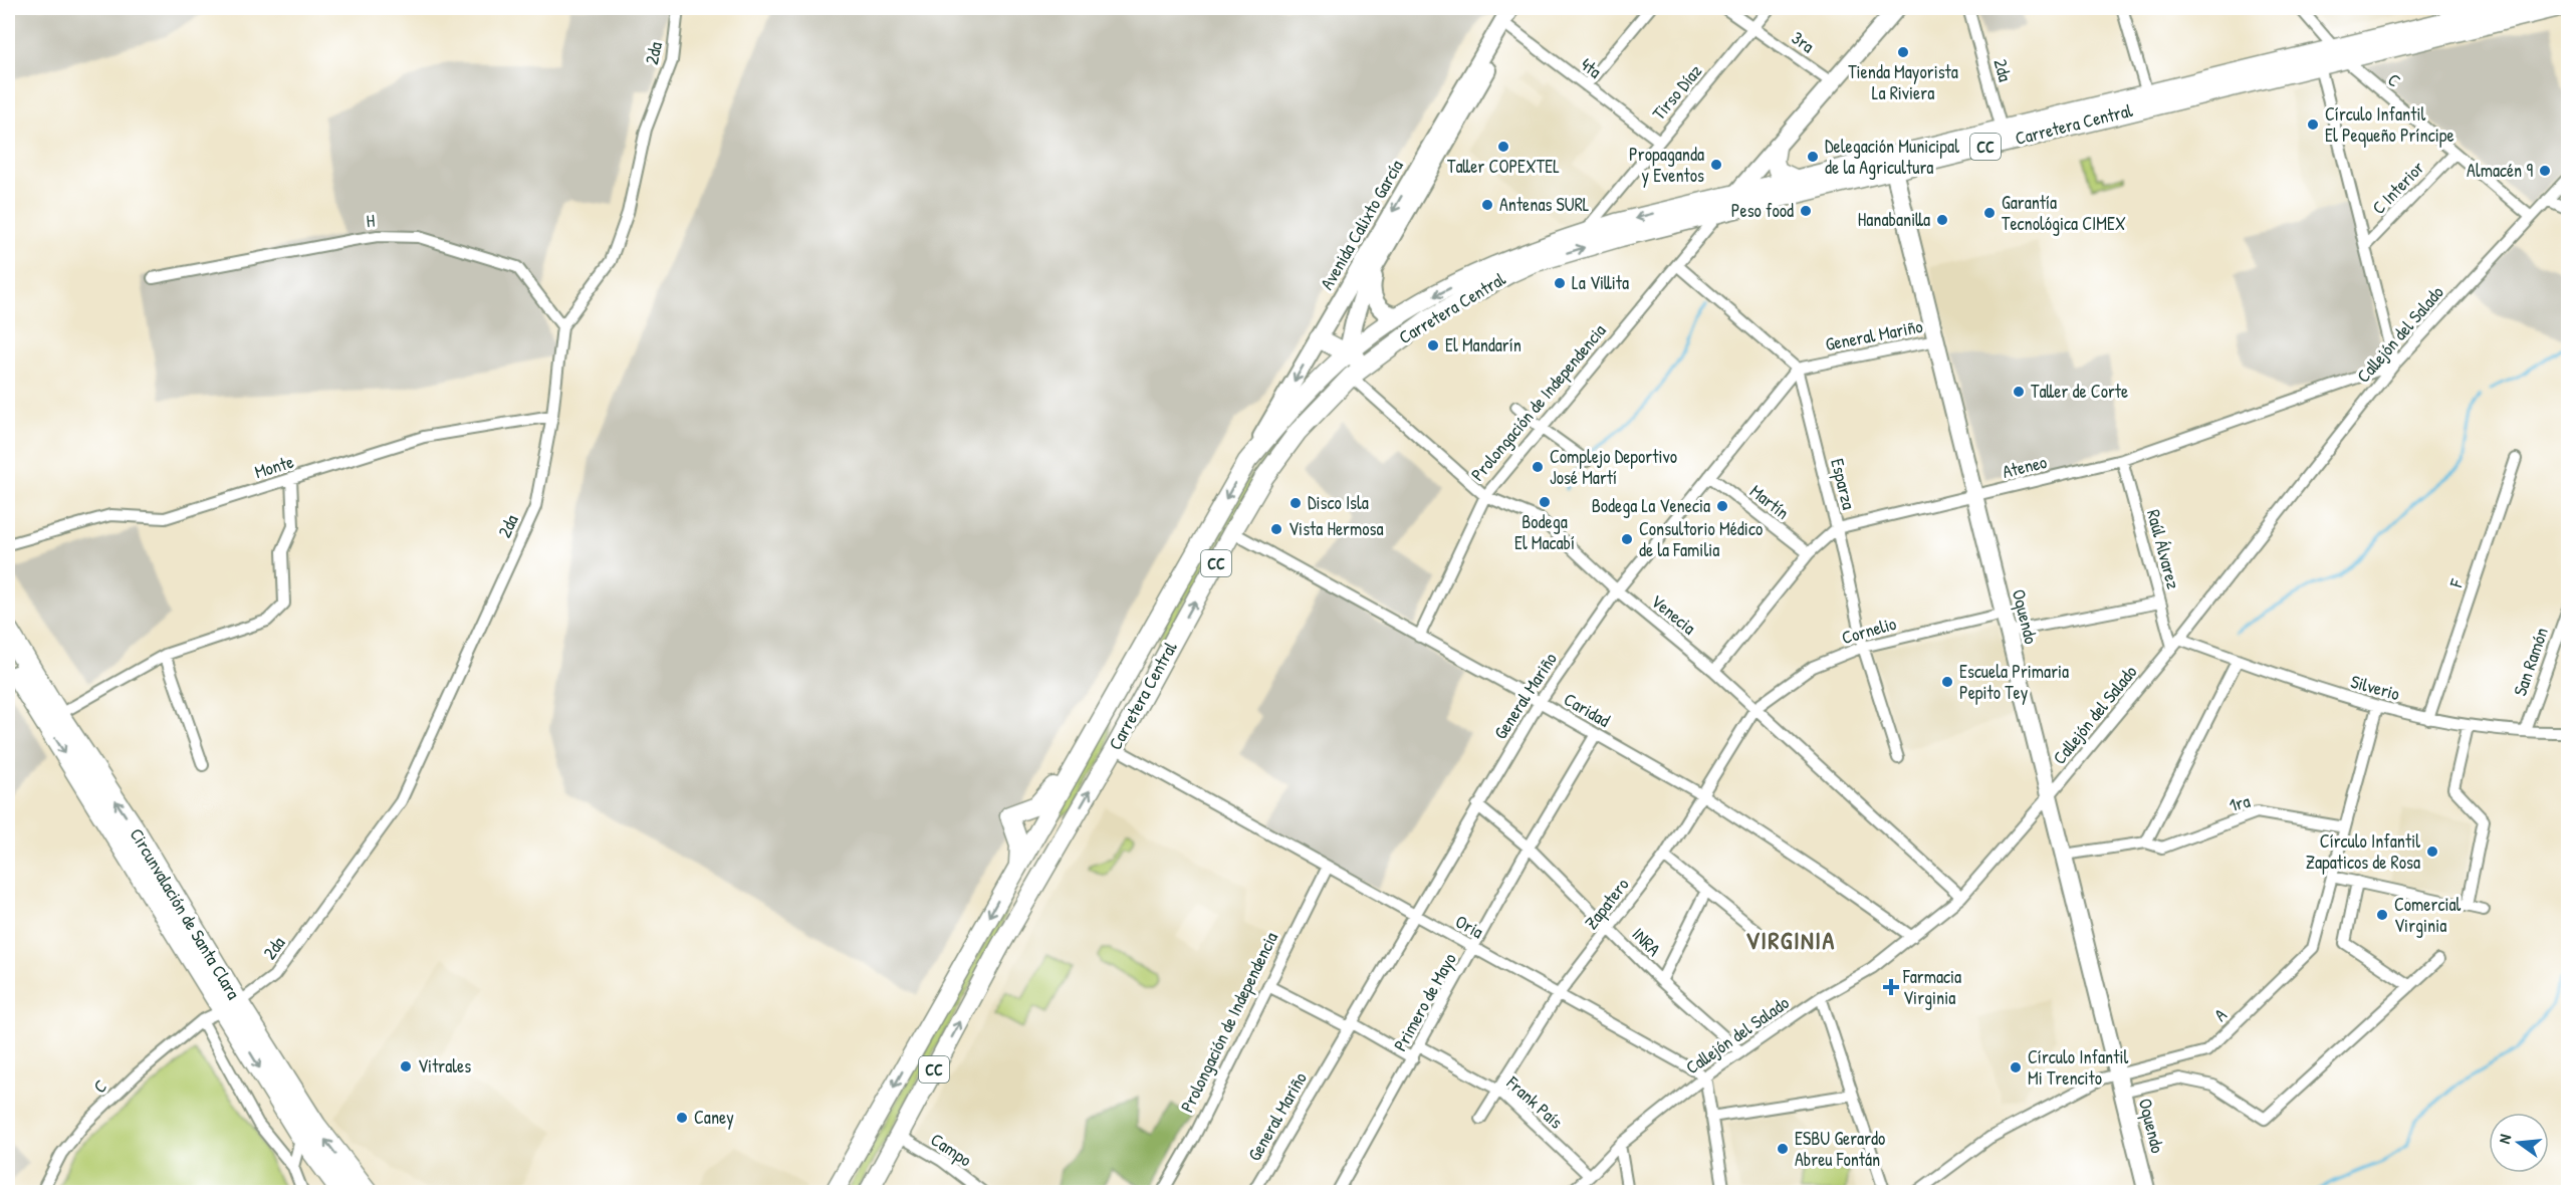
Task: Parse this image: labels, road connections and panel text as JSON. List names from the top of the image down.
{
  "streets": {
    "highway": ["Circunvalación de Santa Clara"],
    "main road": ["Carretera Central", "CC"],
    "street": [
      "3ra",
      "2da",
      "4ta",
      "C",
      "Tirso Díaz",
      "C Interior",
      "H",
      "Avenida Calixto García",
      "Callejón del Salado",
      "General Mariño",
      "Prolongación de Independencia",
      "Monte",
      "Ateneo",
      "Esparza",
      "Martín",
      "Raúl Álvarez",
      "F",
      "Venecia",
      "Oquendo",
      "Cornelio",
      "San Ramón",
      "Silverio",
      "Caridad",
      "1ra",
      "Zapatero",
      "Oria",
      "INRA",
      "Primero de Mayo",
      "A",
      "Frank País",
      "Campo"
    ]
  },
  "crossings": [
    ["3ra", "Tirso Díaz"],
    ["3ra", "Prolongación de Independencia"],
    ["2da", "C"],
    ["2da", "Carretera Central"],
    ["2da", "H"],
    ["2da", "Monte"],
    ["2da", "Circunvalación de Santa Clara"],
    ["4ta", "Tirso Díaz"],
    ["4ta", "Avenida Calixto García"],
    ["C", "Carretera Central"],
    ["C", "C Interior"],
    ["C", "Callejón del Salado"],
    ["Tirso Díaz", "Carretera Central"],
    ["Carretera Central", "Avenida Calixto García"],
    ["Carretera Central", "Prolongación de Independencia"],
    ["Carretera Central", "Venecia"],
    ["Carretera Central", "Oquendo"],
    ["Carretera Central", "Caridad"],
    ["Carretera Central", "Oria"],
    ["Carretera Central", "Campo"],
    ["Callejón del Salado", "Ateneo"],
    ["Callejón del Salado", "Raúl Álvarez"],
    ["Callejón del Salado", "Venecia"],
    ["Callejón del Salado", "Oquendo"],
    ["Callejón del Salado", "Silverio"],
    ["Callejón del Salado", "Caridad"],
    ["Callejón del Salado", "Oria"],
    ["Callejón del Salado", "INRA"],
    ["Callejón del Salado", "Frank País"],
    ["General Mariño", "Esparza"],
    ["General Mariño", "Martín"],
    ["General Mariño", "Venecia"],
    ["General Mariño", "Oquendo"],
    ["General Mariño", "Caridad"],
    ["General Mariño", "Oria"],
    ["General Mariño", "INRA"],
    ["Prolongación de Independencia", "Venecia"],
    ["Prolongación de Independencia", "Caridad"],
    ["Prolongación de Independencia", "Oria"],
    ["Ateneo", "Esparza"],
    ["Ateneo", "Martín"],
    ["Ateneo", "Raúl Álvarez"],
    ["Ateneo", "Venecia"],
    ["Ateneo", "Oquendo"],
    ["Esparza", "Cornelio"],
    ["Raúl Álvarez", "Silverio"],
    ["F", "Silverio"],
    ["Venecia", "Cornelio"],
    ["Venecia", "Zapatero"],
    ["Oquendo", "Cornelio"],
    ["Oquendo", "1ra"],
    ["Oquendo", "A"],
    ["Cornelio", "Zapatero"],
    ["San Ramón", "Silverio"],
    ["Silverio", "A"],
    ["Caridad", "Zapatero"],
    ["Caridad", "Primero de Mayo"],
    ["1ra", "A"],
    ["Zapatero", "Oria"],
    ["Zapatero", "INRA"],
    ["Zapatero", "Frank País"],
    ["Oria", "Primero de Mayo"],
    ["INRA", "Primero de Mayo"],
    ["Primero de Mayo", "Frank País"]
  ],
  "districts": ["VIRGINIA"],
  "places": {
    "other": [
      "Tienda Mayorista La Riviera",
      "Círculo Infantil El Pequeño Príncipe",
      "Taller COPEXTEL",
      "Delegación Municipal de la Agricultura",
      "Propaganda y Eventos",
      "Almacén 9",
      "Antenas SURL",
      "Peso food",
      "Garantía Tecnológica CIMEX",
      "Hanabanilla",
      "La Villita",
      "El Mandarín",
      "Taller de Corte",
      "Complejo Deportivo José Martí",
      "Bodega El Macabí",
      "Disco Isla",
      "Bodega La Venecia",
      "Vista Hermosa",
      "Consultorio Médico de la Familia",
      "Escuela Primaria Pepito Tey",
      "Círculo Infantil Zapaticos de Rosa",
      "Comercial Virginia",
      "Vitrales",
      "Círculo Infantil Mi Trencito",
      "Caney",
      "ESBU Gerardo Abreu Fontán"
    ],
    "health": ["Farmacia Virginia"]
  },
  "north": "left"
}
